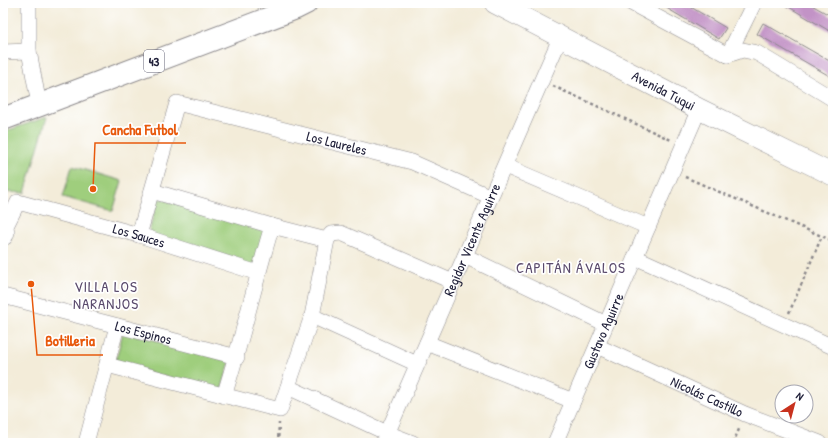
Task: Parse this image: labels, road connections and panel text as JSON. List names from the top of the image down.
{
  "streets": {
    "main road": ["43"],
    "street": [
      "Avenida Tuqui",
      "Los Laureles",
      "Los Sauces",
      "Regidor Vicente Aguirre",
      "Gustavo Aguirre",
      "Los Espinos",
      "Nicolás Castillo"
    ]
  },
  "crossings": [
    ["Avenida Tuqui", "Regidor Vicente Aguirre"],
    ["Avenida Tuqui", "Gustavo Aguirre"],
    ["Los Laureles", "Regidor Vicente Aguirre"],
    ["Gustavo Aguirre", "Nicolás Castillo"]
  ],
  "districts": ["CAPITÁN ÁVALOS", "VILLA LOS NARANJOS"],
  "places": ["Cancha Futbol", "Botilleria"],
  "north": "top right"
}
